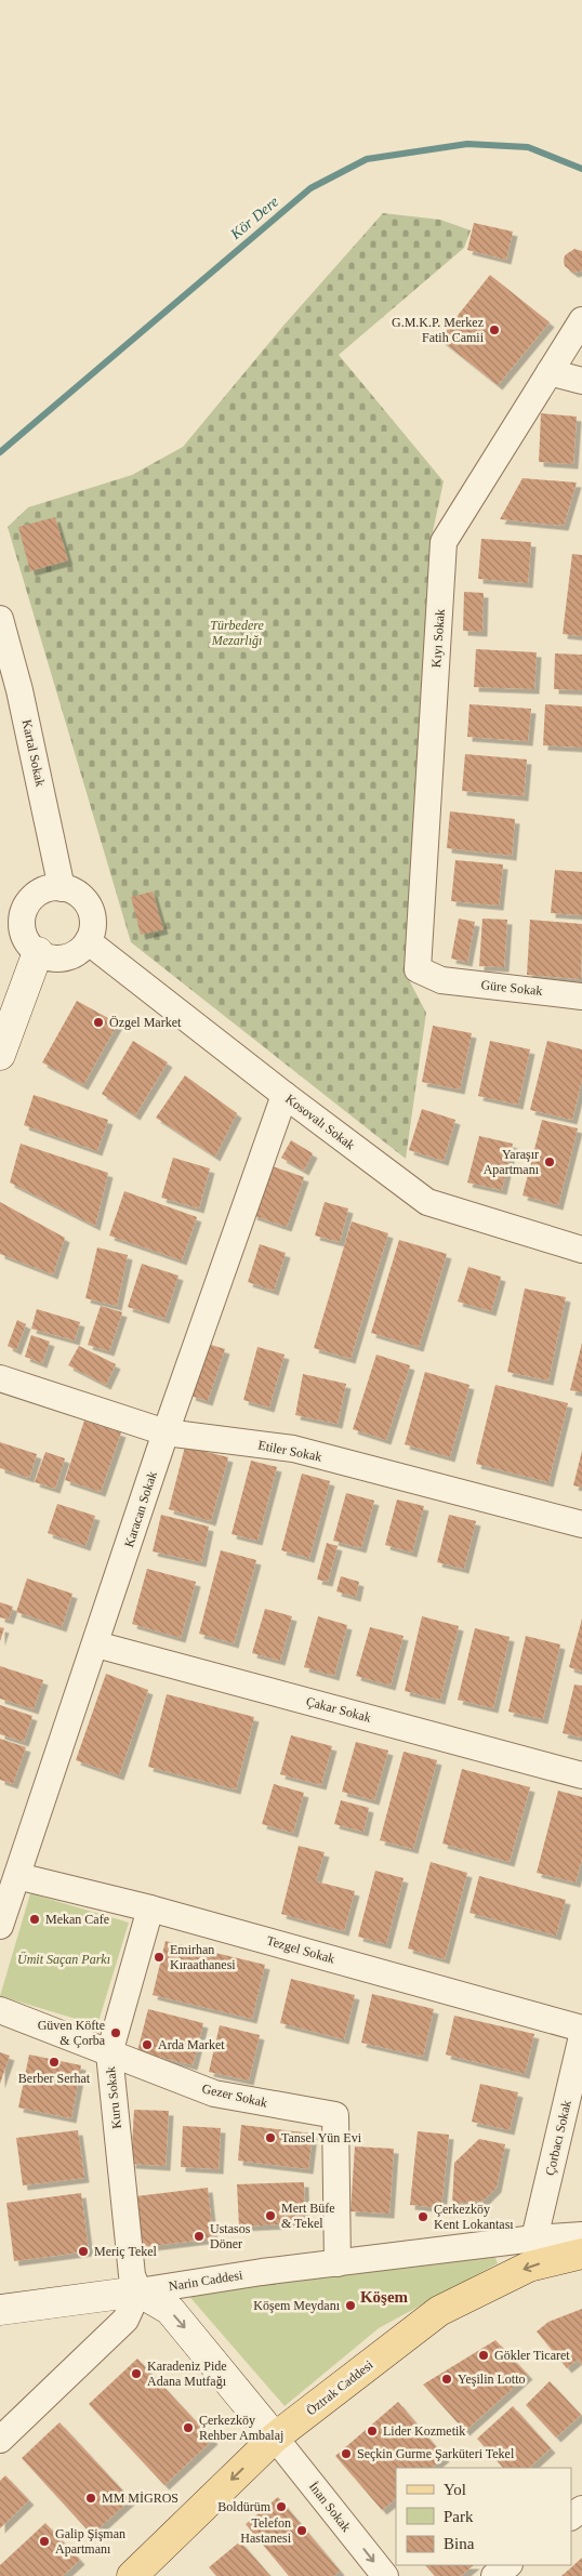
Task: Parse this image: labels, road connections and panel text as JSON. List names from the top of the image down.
{
  "streets": {
    "main road": ["Narin Caddesi", "Öztrak Caddesi"],
    "street": [
      "Kıyı Sokak",
      "Kartal Sokak",
      "Güre Sokak",
      "Kosovalı Sokak",
      "Etiler Sokak",
      "Karacan Sokak",
      "Çakar Sokak",
      "Tezgel Sokak",
      "Gezer Sokak",
      "Kuru Sokak",
      "Çorbacı Sokak",
      "İnan Sokak"
    ]
  },
  "crossings": [
    ["Kıyı Sokak", "Güre Sokak"],
    ["Kartal Sokak", "Kosovalı Sokak"],
    ["Kosovalı Sokak", "Karacan Sokak"],
    ["Etiler Sokak", "Karacan Sokak"],
    ["Karacan Sokak", "Çakar Sokak"],
    ["Karacan Sokak", "Tezgel Sokak"],
    ["Tezgel Sokak", "Kuru Sokak"],
    ["Gezer Sokak", "Kuru Sokak"],
    ["Gezer Sokak", "Narin Caddesi"],
    ["Kuru Sokak", "Narin Caddesi"],
    ["Çorbacı Sokak", "Narin Caddesi"],
    ["Öztrak Caddesi", "İnan Sokak"]
  ],
  "one_way": ["Öztrak Caddesi", "İnan Sokak"],
  "districts": ["Köşem"],
  "water": ["Kör Dere"],
  "parks": ["Türbedere Mezarlığı", "Ümit Saçan Parkı"],
  "places": [
    "G.M.K.P. Merkez Fatih Camii",
    "Özgel Market",
    "Yaraşır Apartmanı",
    "Mekan Cafe",
    "Emirhan Kıraathanesi",
    "Güven Köfte & Çorba",
    "Arda Market",
    "Berber Serhat",
    "Tansel Yün Evi",
    "Mert Büfe & Tekel",
    "Çerkezköy Kent Lokantası",
    "Ustasos Döner",
    "Meriç Tekel",
    "Köşem Meydanı",
    "Gökler Ticaret",
    "Karadeniz Pide Adana Mutfağı",
    "Yeşilin Lotto",
    "Çerkezköy Rehber Ambalaj",
    "Lider Kozmetik",
    "Seçkin Gurme Şarküteri Tekel",
    "MM MİGROS",
    "Boldürüm",
    "Telefon Hastanesi",
    "Galip Şişman Apartmanı"
  ],
  "legend": ["Yol", "Park", "Bina"]
}
